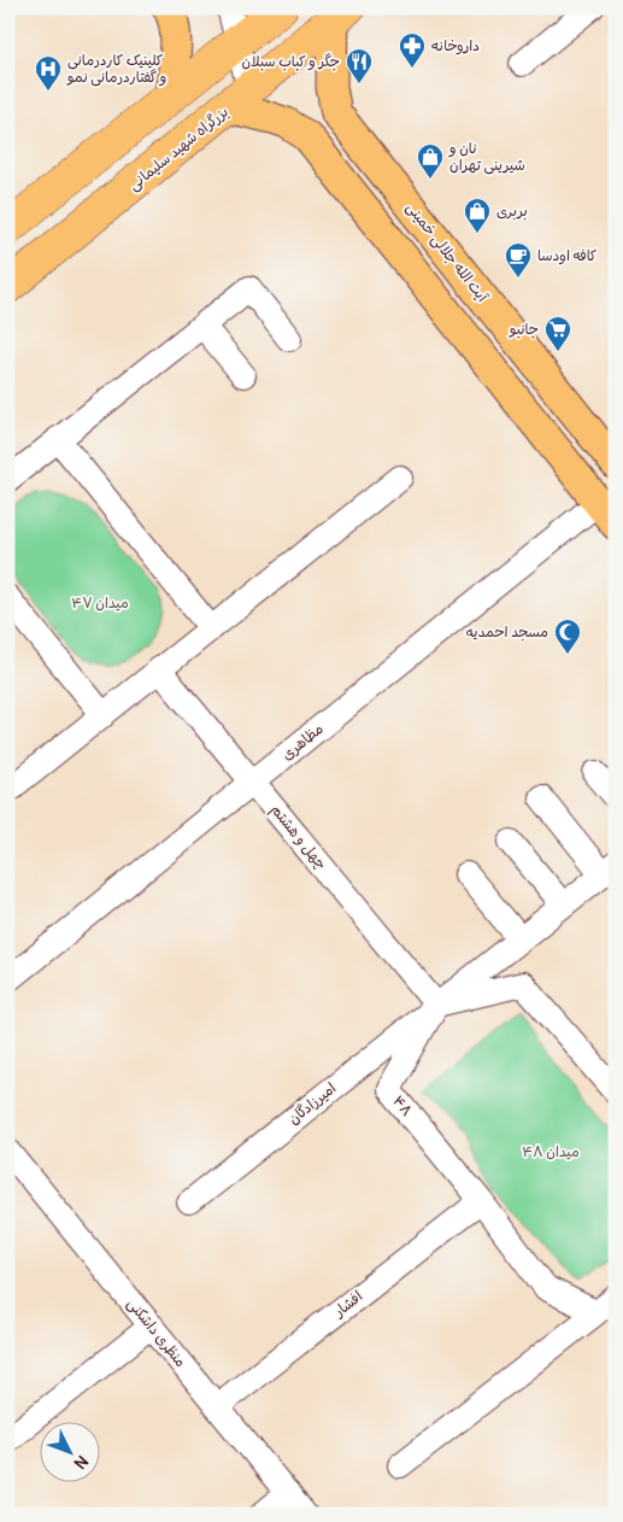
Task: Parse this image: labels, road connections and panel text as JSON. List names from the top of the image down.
{
  "streets": {
    "highway": ["بزرگراه شهید سلیمانی"],
    "main road": ["آيت الله جلالى خمينى"],
    "street": [
      "مظاهری",
      "چهل و هشتم",
      "امیرزادگان",
      "۴۸",
      "افشار",
      "منظری داشکنی"
    ]
  },
  "crossings": [
    ["بزرگراه شهید سلیمانی", "آيت الله جلالى خمينى"],
    ["مظاهری", "چهل و هشتم"],
    ["چهل و هشتم", "امیرزادگان"],
    ["چهل و هشتم", "۴۸"],
    ["امیرزادگان", "۴۸"],
    ["۴۸", "افشار"],
    ["افشار", "منظری داشکنی"]
  ],
  "parks": ["میدان ۴۷", "میدان ۴۸"],
  "places": {
    "pharmacy": ["داروخانه"],
    "restaurant": ["جگر و کباب سبلان"],
    "hospital": ["کلینیک کاردرمانی و گفتاردرمانی نمو"],
    "shop": ["نان و شیرینی تهران", "بربری"],
    "cafe": ["کافه اودسا"],
    "supermarket": ["جانبو"],
    "mosque": ["مسجد احمدیه"]
  },
  "north": "bottom right"
}
